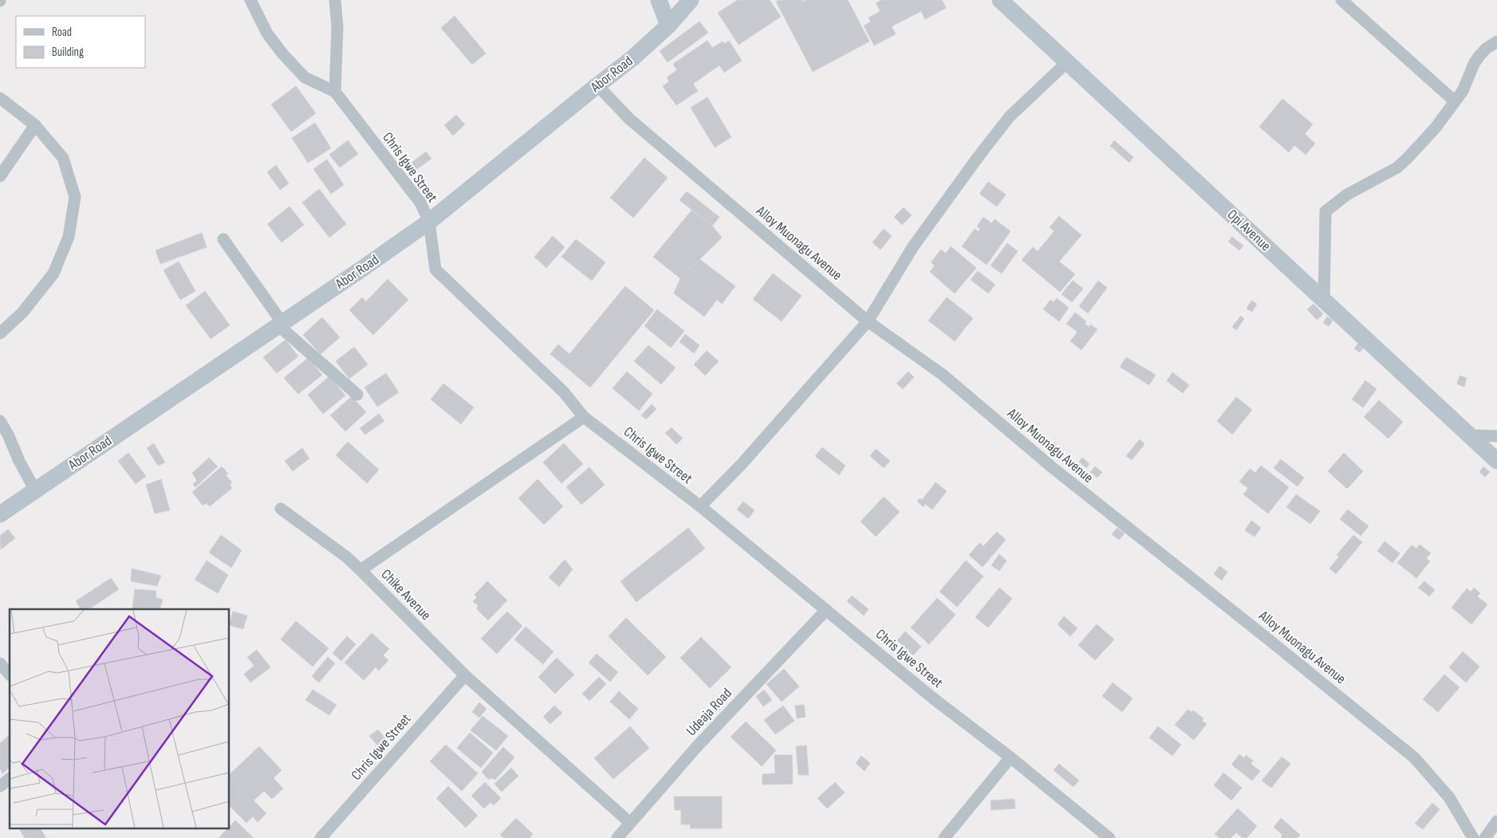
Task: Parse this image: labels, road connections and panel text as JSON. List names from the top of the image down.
{
  "streets": {
    "street": [
      "Abor Road",
      "Chris Igwe Street",
      "Opi Avenue",
      "Alloy Muonagu Avenue",
      "Chike Avenue",
      "Udeaja Road"
    ]
  },
  "crossings": [
    ["Abor Road", "Chris Igwe Street"],
    ["Abor Road", "Alloy Muonagu Avenue"],
    ["Chris Igwe Street", "Chike Avenue"],
    ["Chris Igwe Street", "Udeaja Road"],
    ["Chike Avenue", "Udeaja Road"]
  ],
  "legend": ["Road", "Building"]
}
